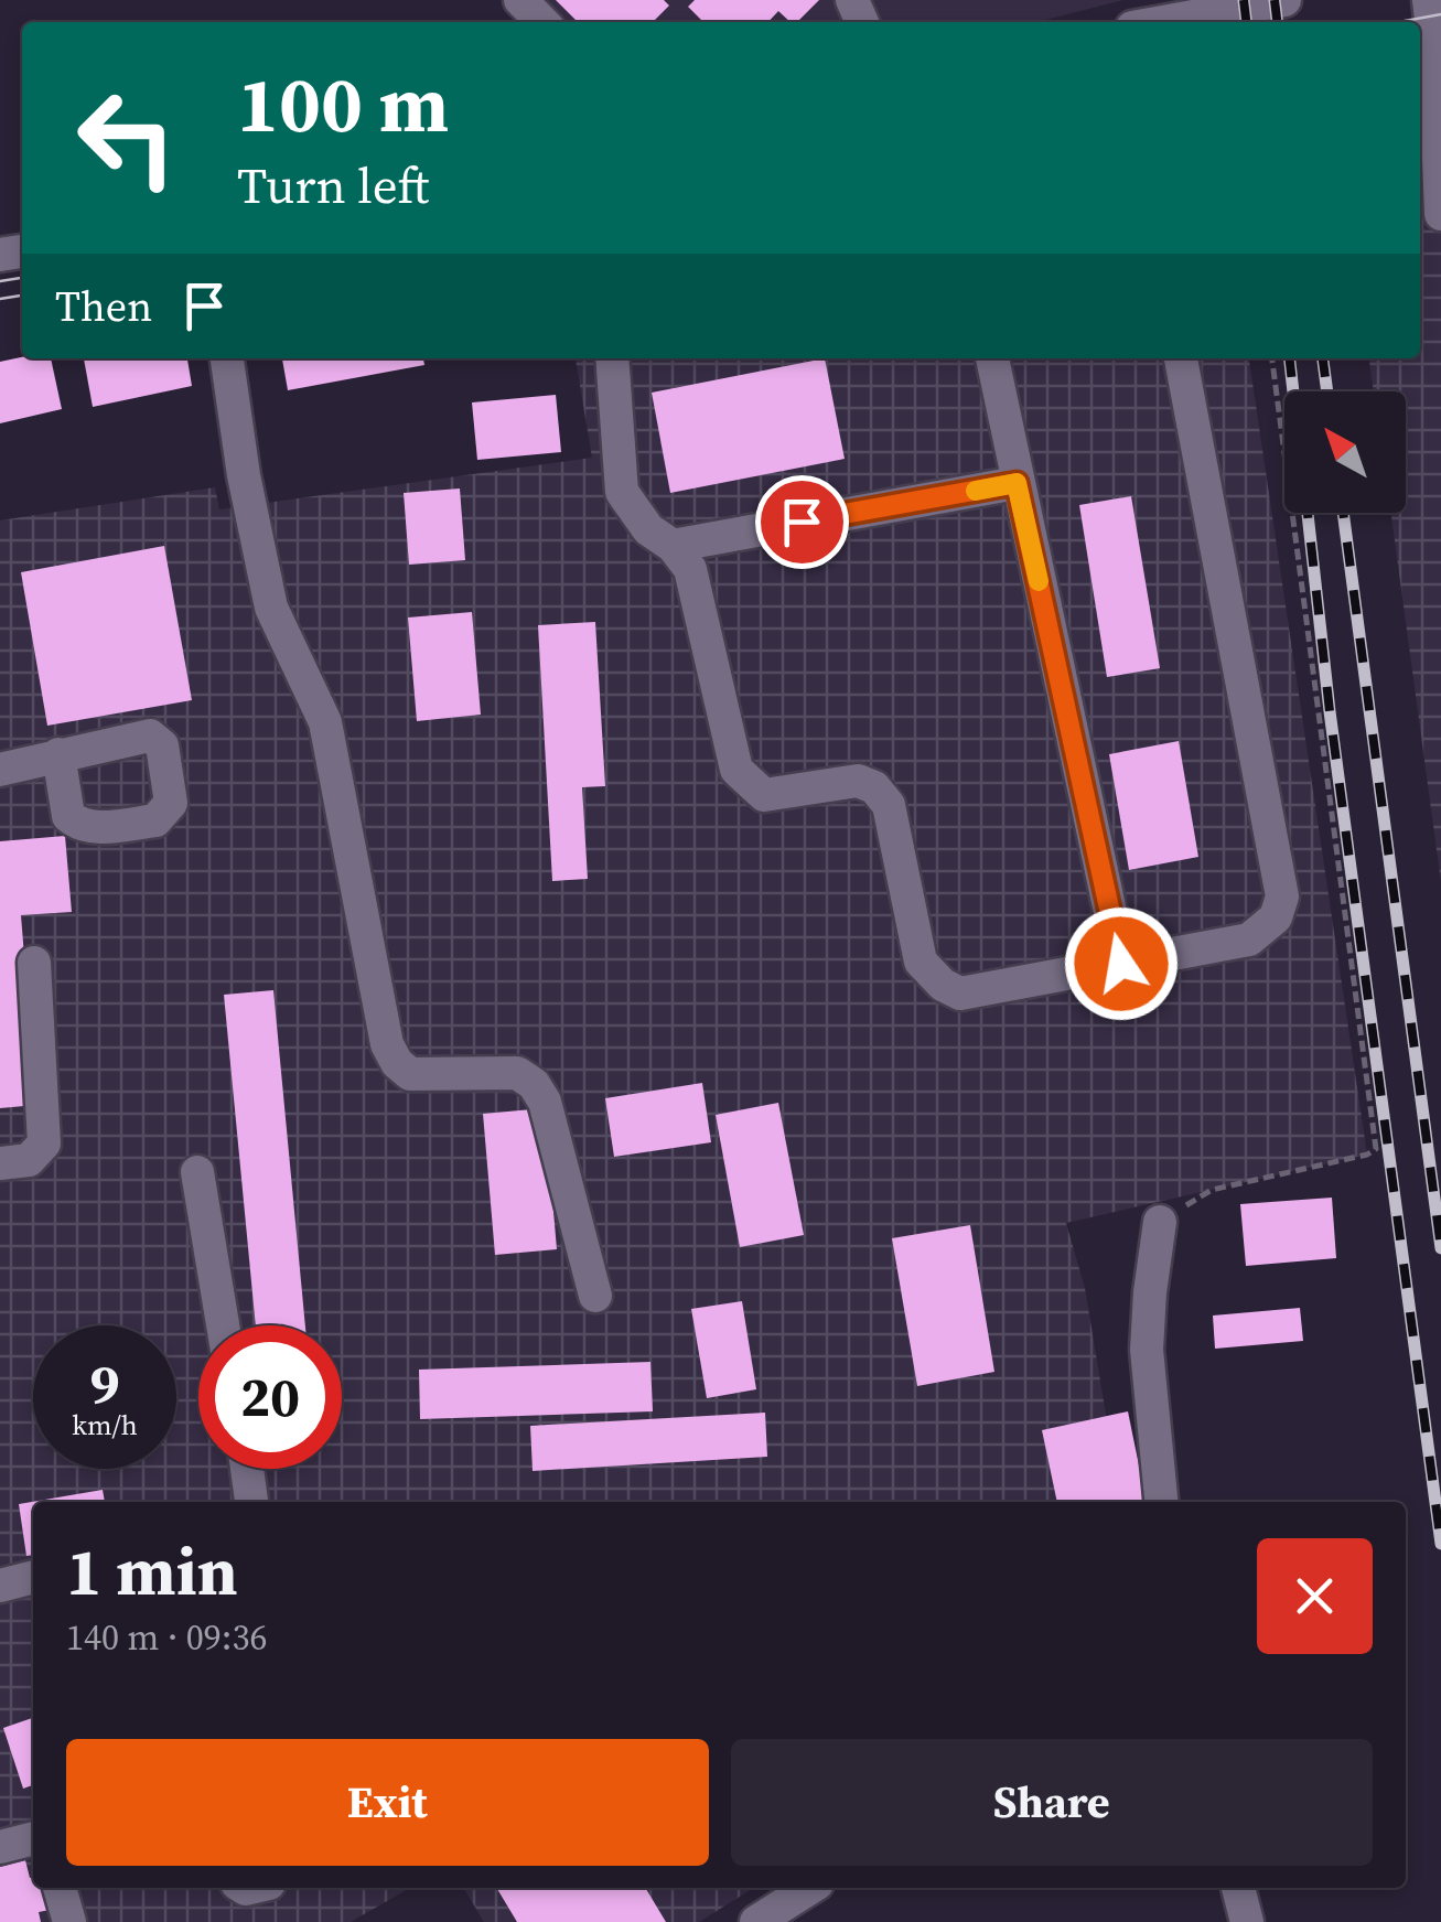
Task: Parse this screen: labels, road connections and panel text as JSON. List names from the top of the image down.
{
  "north": "top left",
  "page": {
    "turn": ["100 m", "Turn left"],
    "then": "Then",
    "speed": "9 km/h",
    "limit": "20",
    "heading": ["1 min", "140 m · 09:36"],
    "buttons": ["Exit", "Share"]
  }
}
